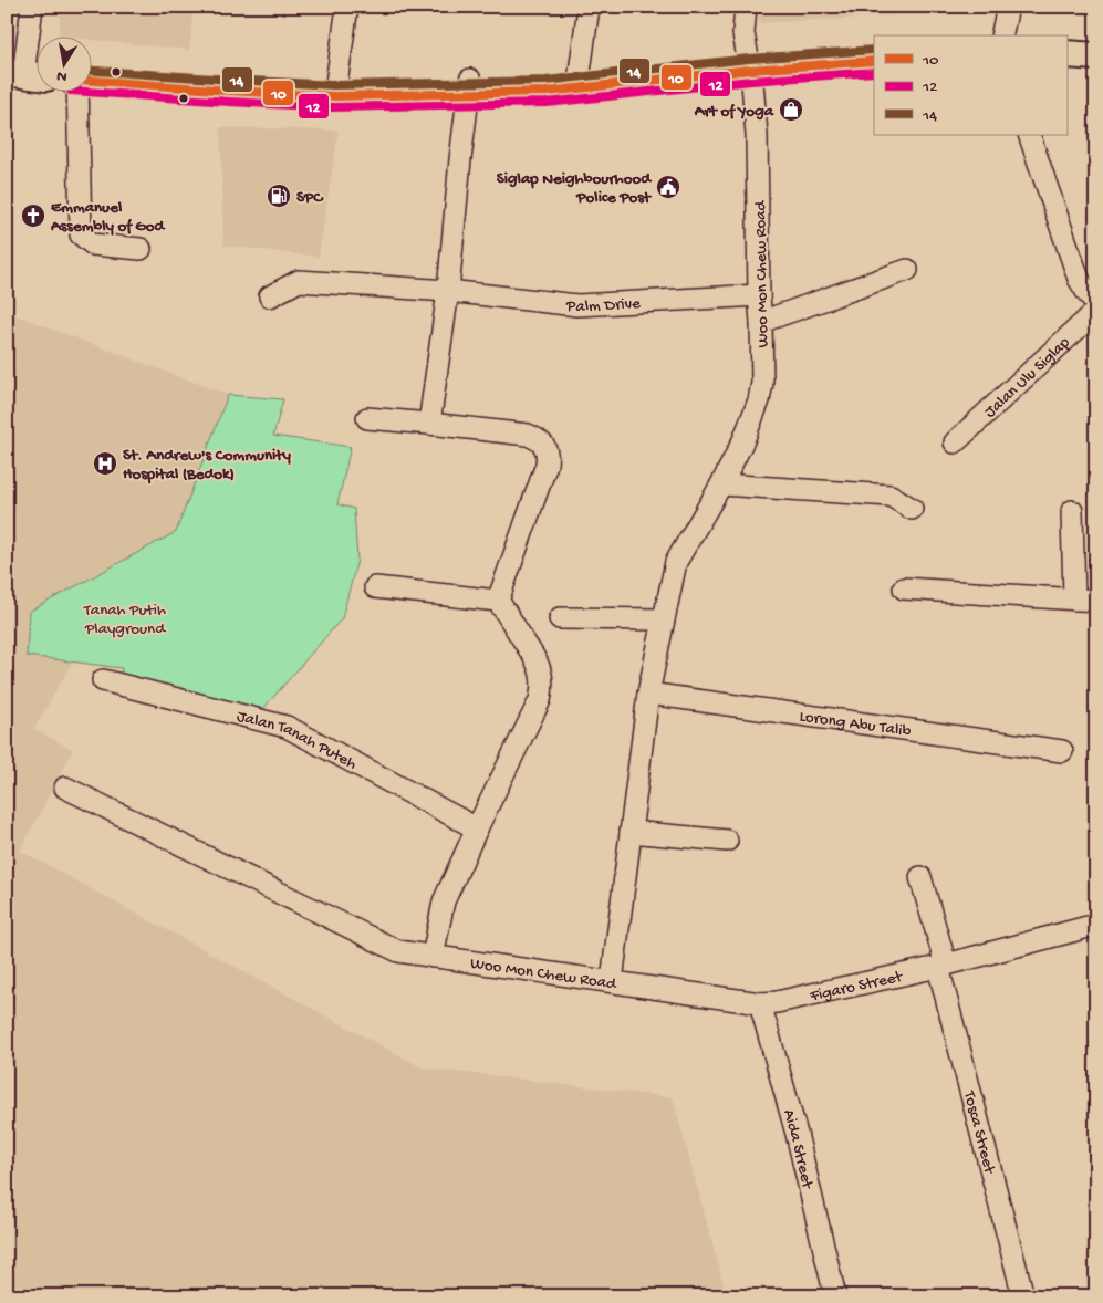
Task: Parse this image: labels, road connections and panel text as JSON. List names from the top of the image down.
{
  "streets": {
    "street": [
      "Woo Mon Chew Road",
      "Palm Drive",
      "Jalan Ulu Siglap",
      "Lorong Abu Talib",
      "Jalan Tanah Puteh",
      "Figaro Street",
      "Tosca Street",
      "Aida Street"
    ]
  },
  "crossings": [
    ["Woo Mon Chew Road", "Palm Drive"],
    ["Woo Mon Chew Road", "Lorong Abu Talib"],
    ["Woo Mon Chew Road", "Figaro Street"],
    ["Figaro Street", "Tosca Street"],
    ["Figaro Street", "Aida Street"]
  ],
  "parks": ["Tanah Putih Playground"],
  "places": {
    "shop": ["Art of Yoga"],
    "public building": ["Siglap Neighbourhood Police Post"],
    "fuel station": ["SPC"],
    "church": ["Emmanuel Assembly of God"],
    "hospital": ["St. Andrew's Community Hospital (Bedok)"]
  },
  "lines": ["transit line 14", "transit line 10", "transit line 12"],
  "legend": ["10", "12", "14"],
  "north": "bottom"
}
